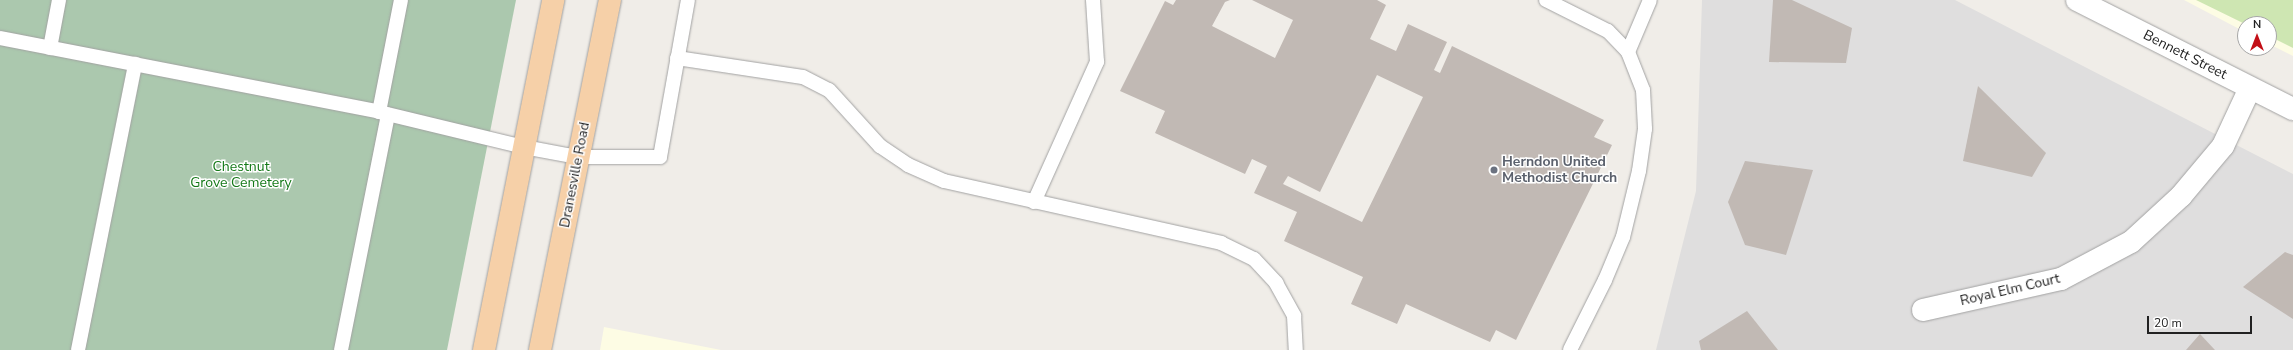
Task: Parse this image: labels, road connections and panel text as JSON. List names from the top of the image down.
{
  "streets": {
    "main road": ["Dranesville Road"],
    "street": ["Bennett Street", "Royal Elm Court"]
  },
  "crossings": [
    ["Bennett Street", "Royal Elm Court"]
  ],
  "parks": ["Chestnut Grove Cemetery"],
  "places": ["Herndon United Methodist Church"],
  "scale_bar": "20 m",
  "north": "top"
}
